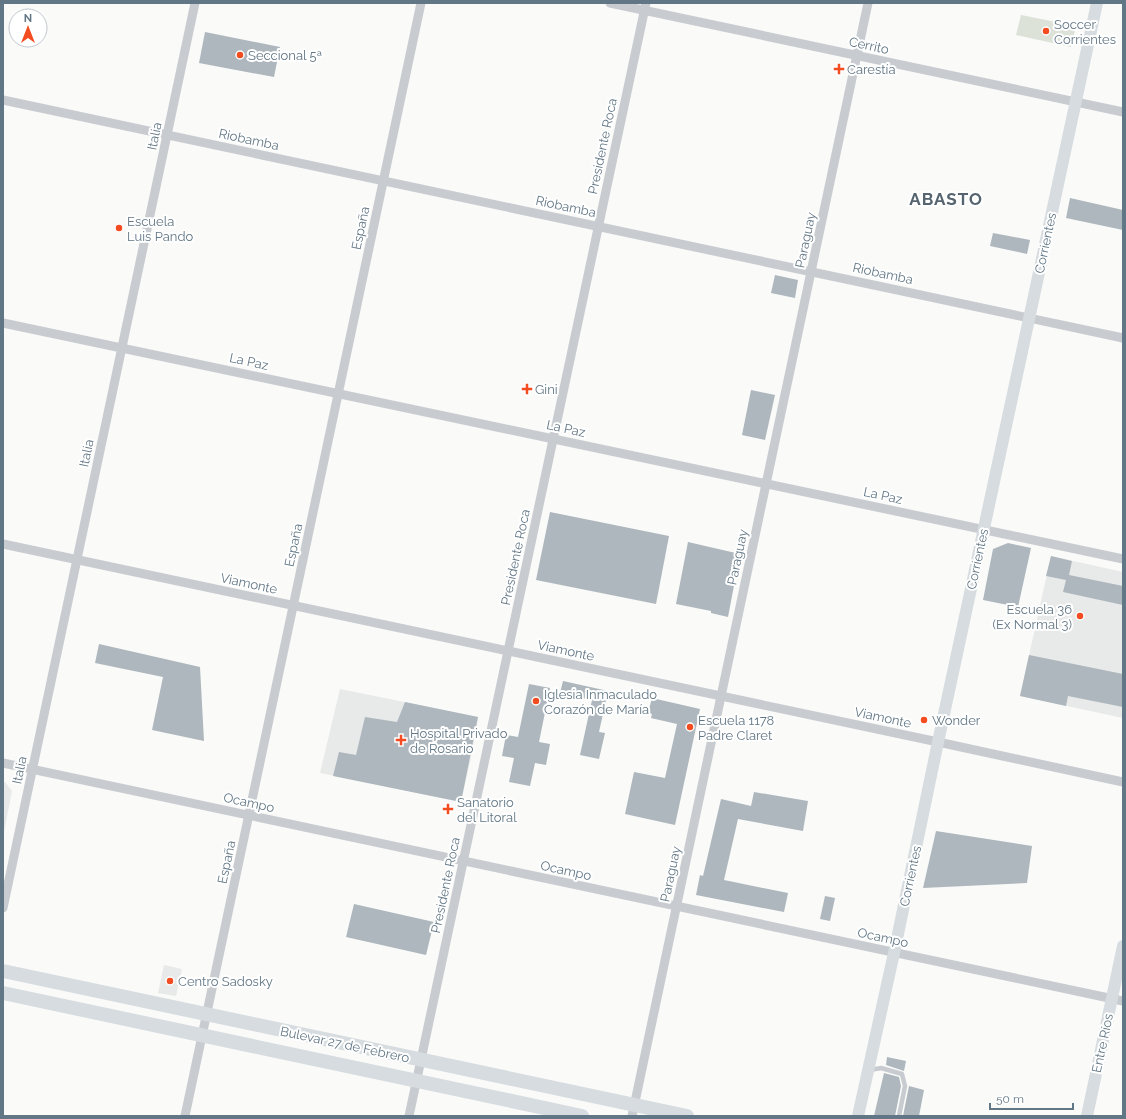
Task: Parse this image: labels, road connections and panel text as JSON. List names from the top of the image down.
{
  "streets": {
    "main road": ["Corrientes", "Entre Ríos", "Bulevar 27 de Febrero"],
    "street": [
      "Cerrito",
      "Italia",
      "Riobamba",
      "Presidente Roca",
      "España",
      "Paraguay",
      "La Paz",
      "Viamonte",
      "Ocampo"
    ]
  },
  "crossings": [
    ["Cerrito", "Presidente Roca"],
    ["Cerrito", "Paraguay"],
    ["Cerrito", "Corrientes"],
    ["Italia", "Riobamba"],
    ["Italia", "La Paz"],
    ["Italia", "Viamonte"],
    ["Italia", "Ocampo"],
    ["Riobamba", "Presidente Roca"],
    ["Riobamba", "España"],
    ["Riobamba", "Paraguay"],
    ["Riobamba", "Corrientes"],
    ["Presidente Roca", "La Paz"],
    ["Presidente Roca", "Viamonte"],
    ["Presidente Roca", "Ocampo"],
    ["Presidente Roca", "Bulevar 27 de Febrero"],
    ["España", "La Paz"],
    ["España", "Viamonte"],
    ["España", "Ocampo"],
    ["España", "Bulevar 27 de Febrero"],
    ["Paraguay", "La Paz"],
    ["Paraguay", "Viamonte"],
    ["Paraguay", "Ocampo"],
    ["Paraguay", "Bulevar 27 de Febrero"],
    ["Corrientes", "La Paz"],
    ["Corrientes", "Viamonte"],
    ["Corrientes", "Ocampo"],
    ["Ocampo", "Entre Ríos"]
  ],
  "districts": ["ABASTO"],
  "places": {
    "other": [
      "Soccer Corrientes",
      "Seccional 5ª",
      "Escuela Luis Pando",
      "Escuela 36 (Ex Normal 3)",
      "Iglesia Inmaculado Corazón de María",
      "Wonder",
      "Escuela 1178 Padre Claret",
      "Centro Sadosky"
    ],
    "health": [
      "Carestía",
      "Gini",
      "Hospital Privado de Rosario",
      "Sanatorio del Litoral"
    ]
  },
  "scale_bar": "50 m",
  "north": "top"
}
